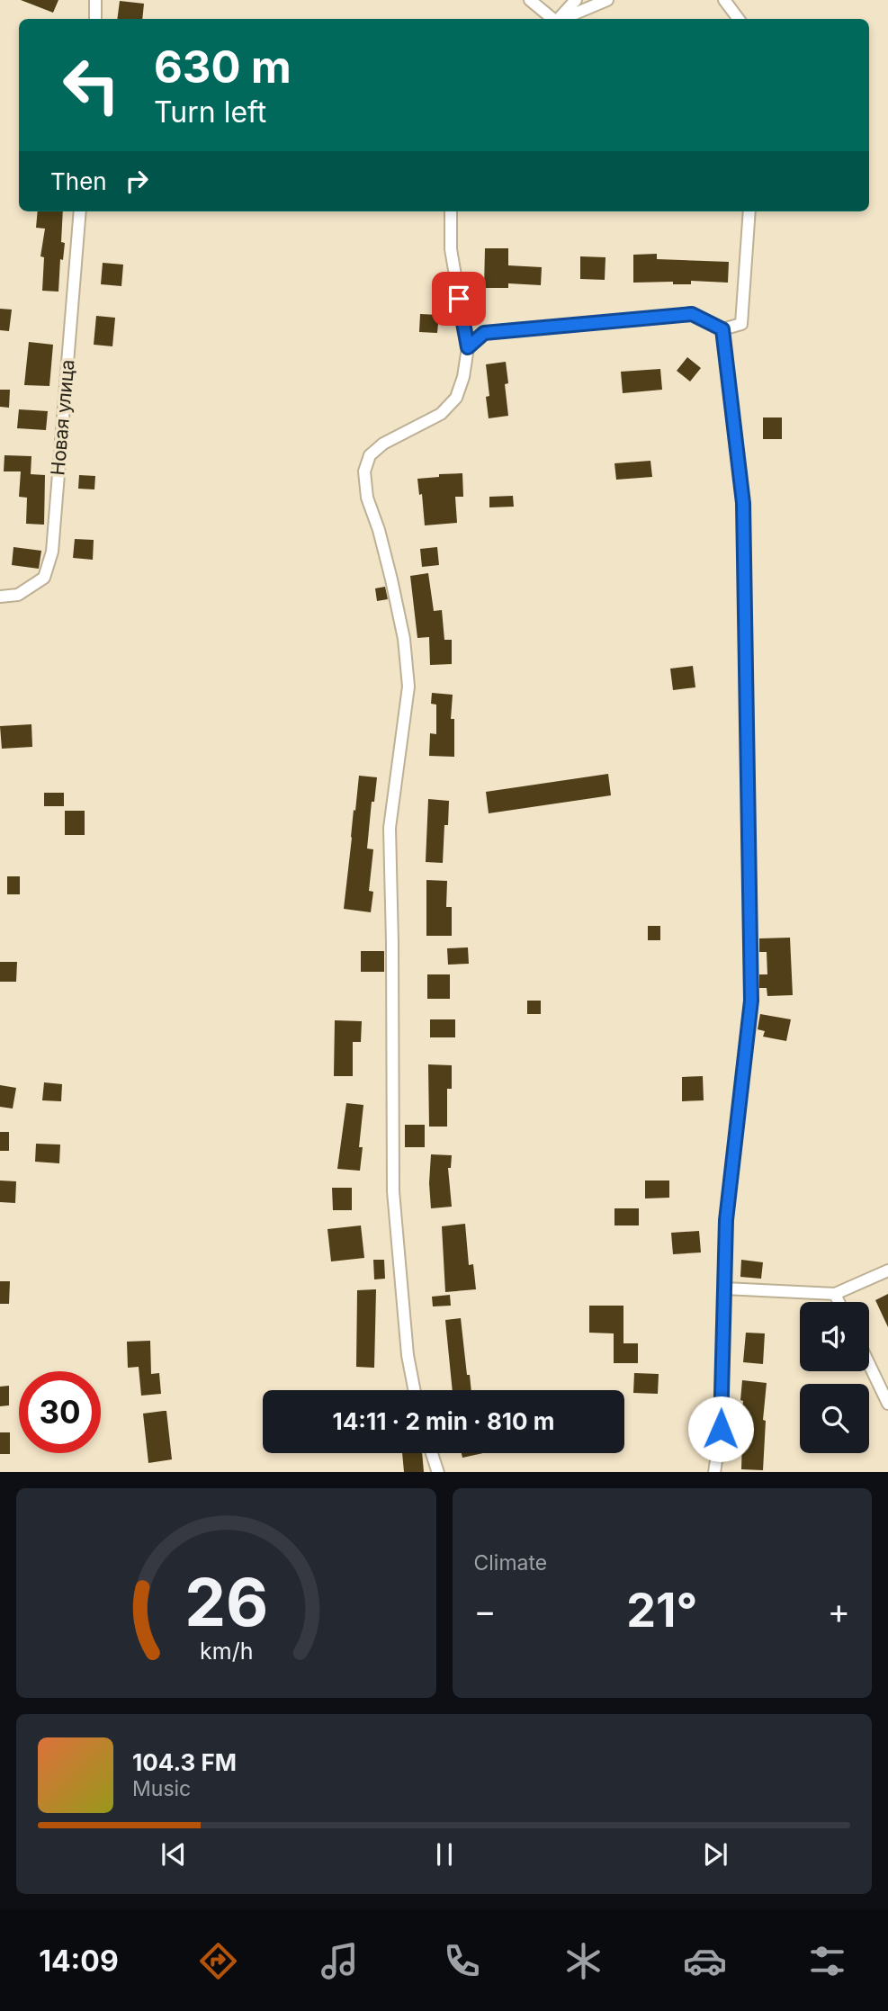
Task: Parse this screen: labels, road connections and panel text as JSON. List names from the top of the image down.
{
  "streets": {
    "street": ["Новая улица"]
  },
  "page": {
    "turn": ["630 m", "Turn left"],
    "then": "Then",
    "limit": "30",
    "trip": "14:11 · 2 min · 810 m",
    "tile": "Climate",
    "heat": ["−", "21°", "+"],
    "song": ["104.3 FM", "Music"],
    "tabs": "14:09",
    "gauge": ["26", "km/h"]
  }
}
